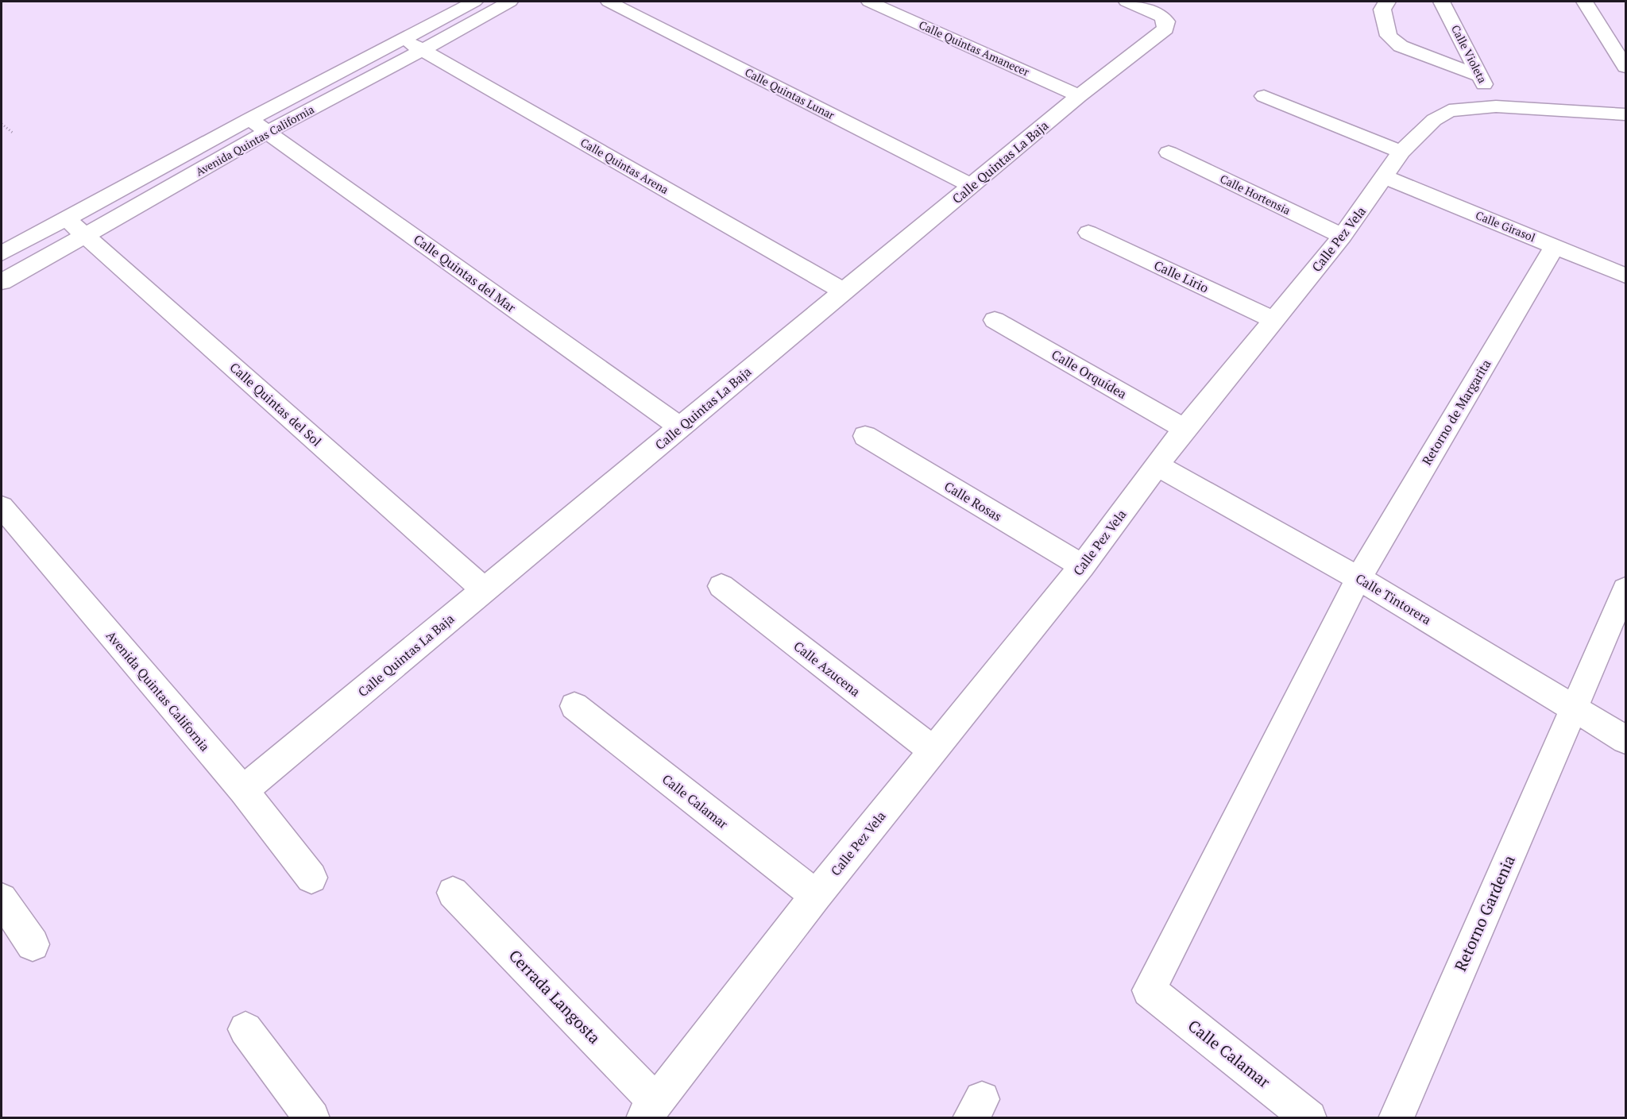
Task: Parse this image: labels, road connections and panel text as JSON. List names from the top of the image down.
{
  "streets": {
    "street": [
      "Calle Quintas Amanecer",
      "Calle Violeta",
      "Calle Quintas Lunar",
      "Avenida Quintas California",
      "Calle Quintas La Baja",
      "Calle Quintas Arena",
      "Calle Hortensia",
      "Calle Girasol",
      "Calle Pez Vela",
      "Calle Quintas del Mar",
      "Calle Lirio",
      "Calle Orquídea",
      "Calle Quintas del Sol",
      "Retorno de Margarita",
      "Calle Rosas",
      "Calle Tintorera",
      "Calle Azucena",
      "Calle Calamar",
      "Retorno Gardenia",
      "Cerrada Langosta"
    ]
  },
  "crossings": [
    ["Calle Quintas Amanecer", "Calle Quintas La Baja"],
    ["Calle Violeta", "Calle Pez Vela"],
    ["Calle Quintas Lunar", "Calle Quintas La Baja"],
    ["Avenida Quintas California", "Calle Quintas La Baja"],
    ["Avenida Quintas California", "Calle Quintas Arena"],
    ["Avenida Quintas California", "Calle Quintas del Mar"],
    ["Avenida Quintas California", "Calle Quintas del Sol"],
    ["Calle Quintas La Baja", "Calle Quintas Arena"],
    ["Calle Quintas La Baja", "Calle Quintas del Mar"],
    ["Calle Quintas La Baja", "Calle Quintas del Sol"],
    ["Calle Hortensia", "Calle Pez Vela"],
    ["Calle Girasol", "Calle Pez Vela"],
    ["Calle Girasol", "Retorno de Margarita"],
    ["Calle Pez Vela", "Calle Lirio"],
    ["Calle Pez Vela", "Calle Orquídea"],
    ["Calle Pez Vela", "Calle Rosas"],
    ["Calle Pez Vela", "Calle Tintorera"],
    ["Calle Pez Vela", "Calle Azucena"],
    ["Calle Pez Vela", "Calle Calamar"],
    ["Calle Pez Vela", "Cerrada Langosta"],
    ["Retorno de Margarita", "Calle Tintorera"],
    ["Retorno de Margarita", "Calle Calamar"],
    ["Calle Tintorera", "Retorno Gardenia"]
  ]
}
